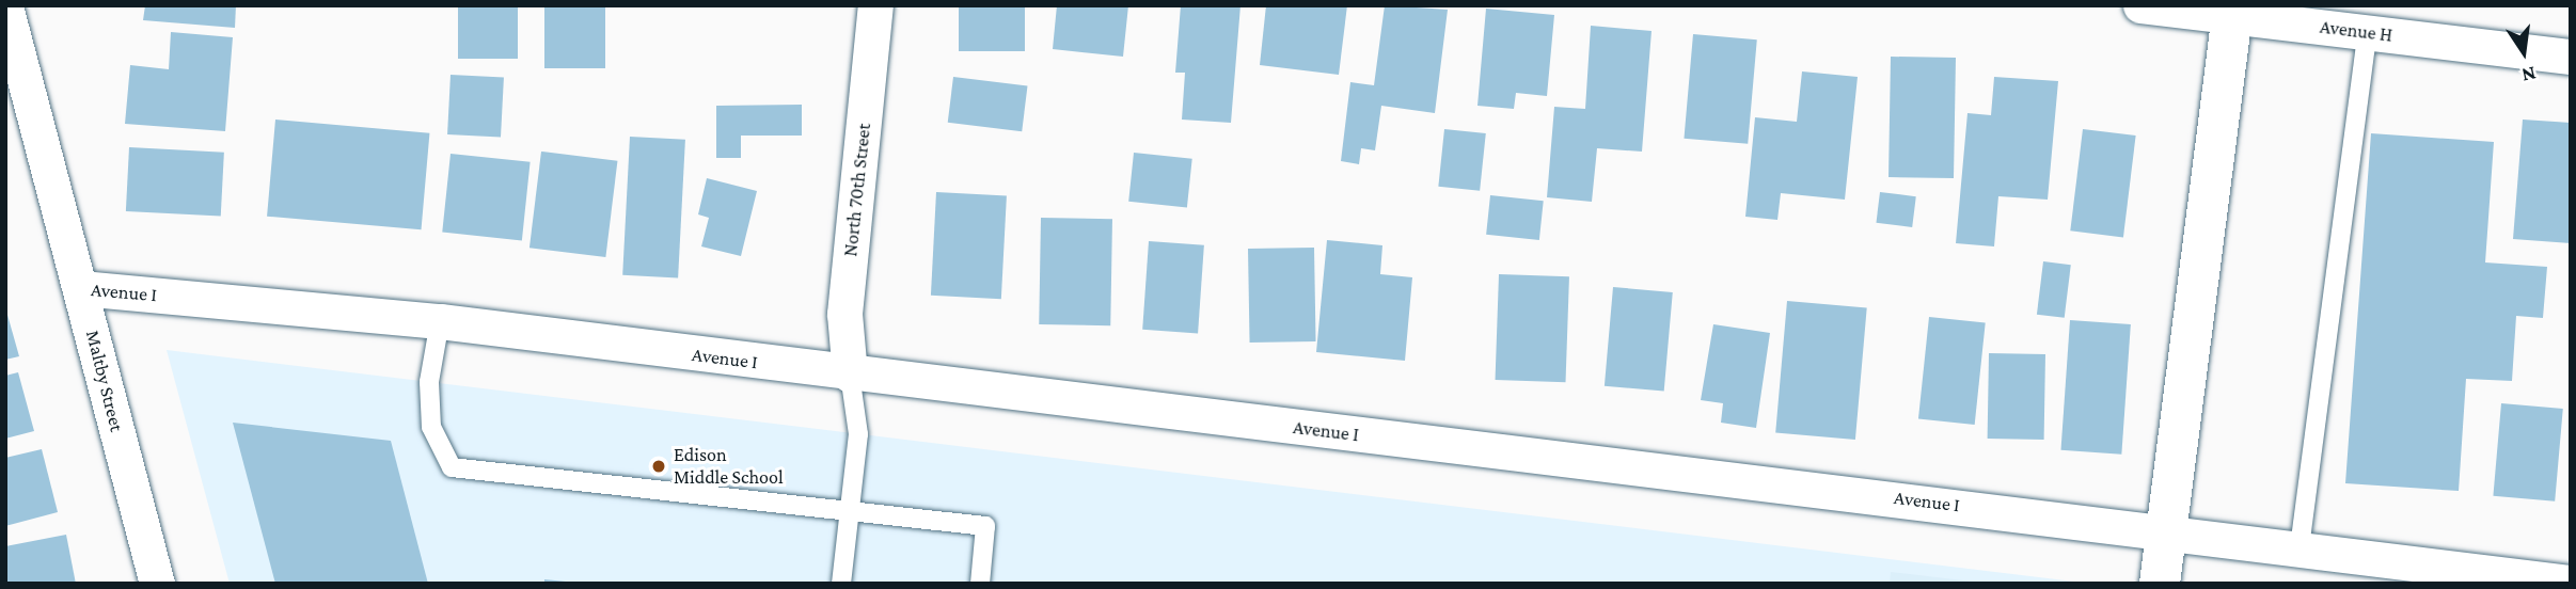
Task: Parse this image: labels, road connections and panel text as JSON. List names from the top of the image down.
{
  "streets": {
    "street": [
      "Avenue H",
      "North 70th Street",
      "Avenue I",
      "Maltby Street"
    ]
  },
  "crossings": [
    ["North 70th Street", "Avenue I"],
    ["Avenue I", "Maltby Street"]
  ],
  "places": ["Edison Middle School"],
  "north": "bottom"
}
